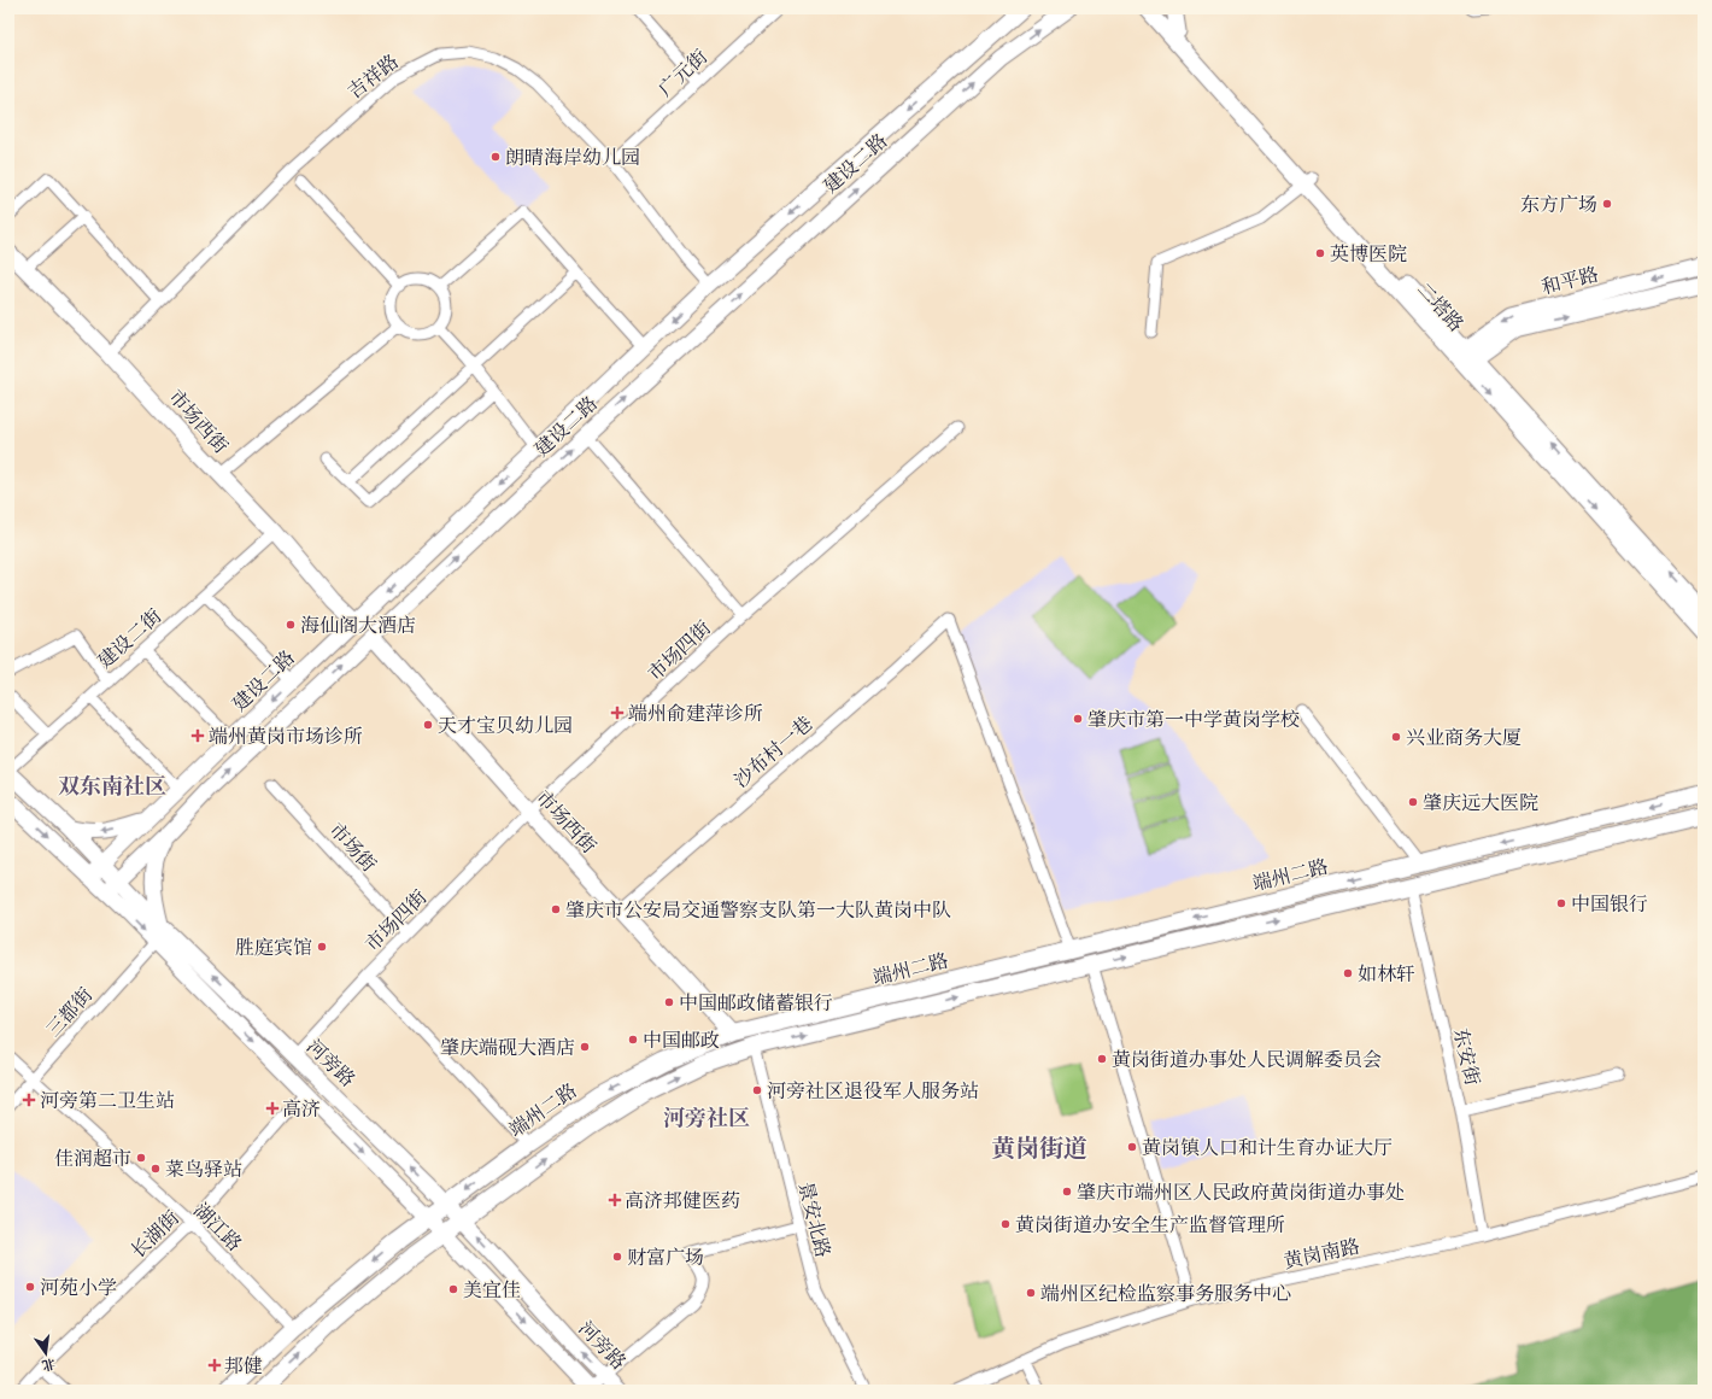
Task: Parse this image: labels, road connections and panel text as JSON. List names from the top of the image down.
{
  "streets": {
    "main road": ["端州二路"],
    "street": [
      "广元街",
      "吉祥路",
      "建设二路",
      "和平路",
      "二塔路",
      "市场西街",
      "建设二街",
      "市场四街",
      "沙布村一巷",
      "市场街",
      "三都街",
      "东安街",
      "河旁路",
      "景安北路",
      "湖江路",
      "长湖街",
      "黄岗南路"
    ]
  },
  "crossings": [
    ["广元街", "吉祥路"],
    ["吉祥路", "建设二路"],
    ["吉祥路", "市场西街"],
    ["建设二路", "市场西街"],
    ["建设二路", "河旁路"],
    ["和平路", "二塔路"],
    ["市场西街", "建设二街"],
    ["市场西街", "市场四街"],
    ["市场西街", "沙布村一巷"],
    ["市场西街", "端州二路"],
    ["建设二街", "河旁路"],
    ["市场四街", "市场街"],
    ["市场四街", "河旁路"],
    ["沙布村一巷", "端州二路"],
    ["端州二路", "东安街"],
    ["端州二路", "河旁路"],
    ["端州二路", "景安北路"],
    ["端州二路", "湖江路"],
    ["三都街", "河旁路"],
    ["三都街", "湖江路"],
    ["东安街", "黄岗南路"],
    ["河旁路", "长湖街"],
    ["湖江路", "长湖街"]
  ],
  "districts": ["双东南社区", "河旁社区", "黄岗街道"],
  "places": {
    "other": [
      "朗晴海岸幼儿园",
      "东方广场",
      "英博医院",
      "海仙阁大酒店",
      "肇庆市第一中学黄岗学校",
      "天才宝贝幼儿园",
      "兴业商务大厦",
      "肇庆远大医院",
      "中国银行",
      "肇庆市公安局交通警察支队第一大队黄岗中队",
      "胜庭宾馆",
      "如林轩",
      "中国邮政储蓄银行",
      "中国邮政",
      "肇庆端砚大酒店",
      "黄岗街道办事处人民调解委员会",
      "河旁社区退役军人服务站",
      "黄岗镇人口和计生育办证大厅",
      "佳润超市",
      "菜鸟驿站",
      "肇庆市端州区人民政府黄岗街道办事处",
      "黄岗街道办安全生产监督管理所",
      "财富广场",
      "河苑小学",
      "美宜佳",
      "端州区纪检监察事务服务中心"
    ],
    "health": [
      "端州俞建萍诊所",
      "端州黄岗市场诊所",
      "河旁第二卫生站",
      "高济",
      "高济邦健医药",
      "邦健"
    ]
  },
  "north": "bottom"
}
